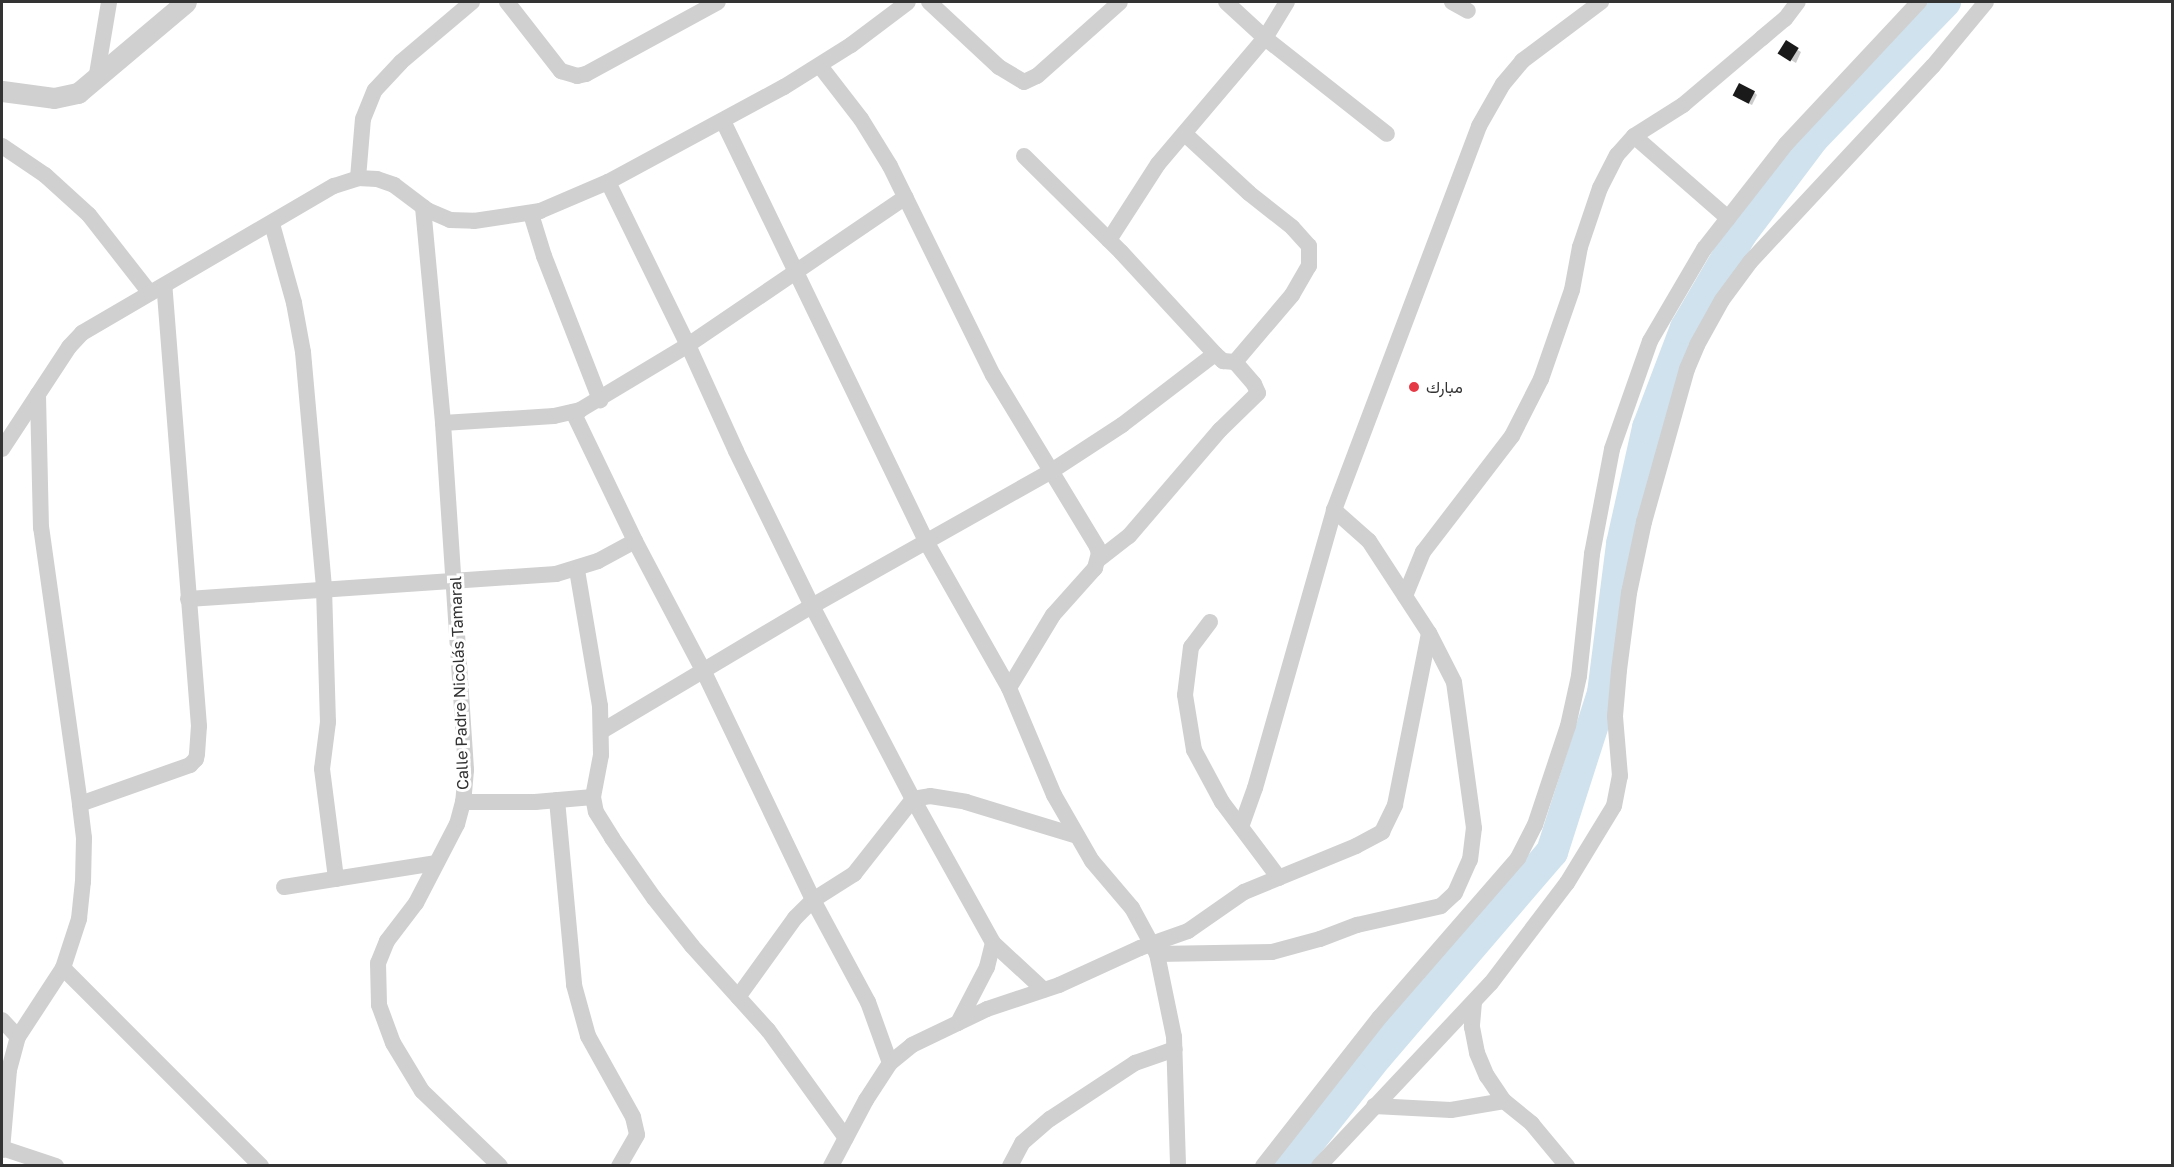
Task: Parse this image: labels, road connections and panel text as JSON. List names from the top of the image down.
{
  "streets": {
    "street": ["Calle Padre Nicolás Tamaral"]
  },
  "places": ["مبارك"]
}
